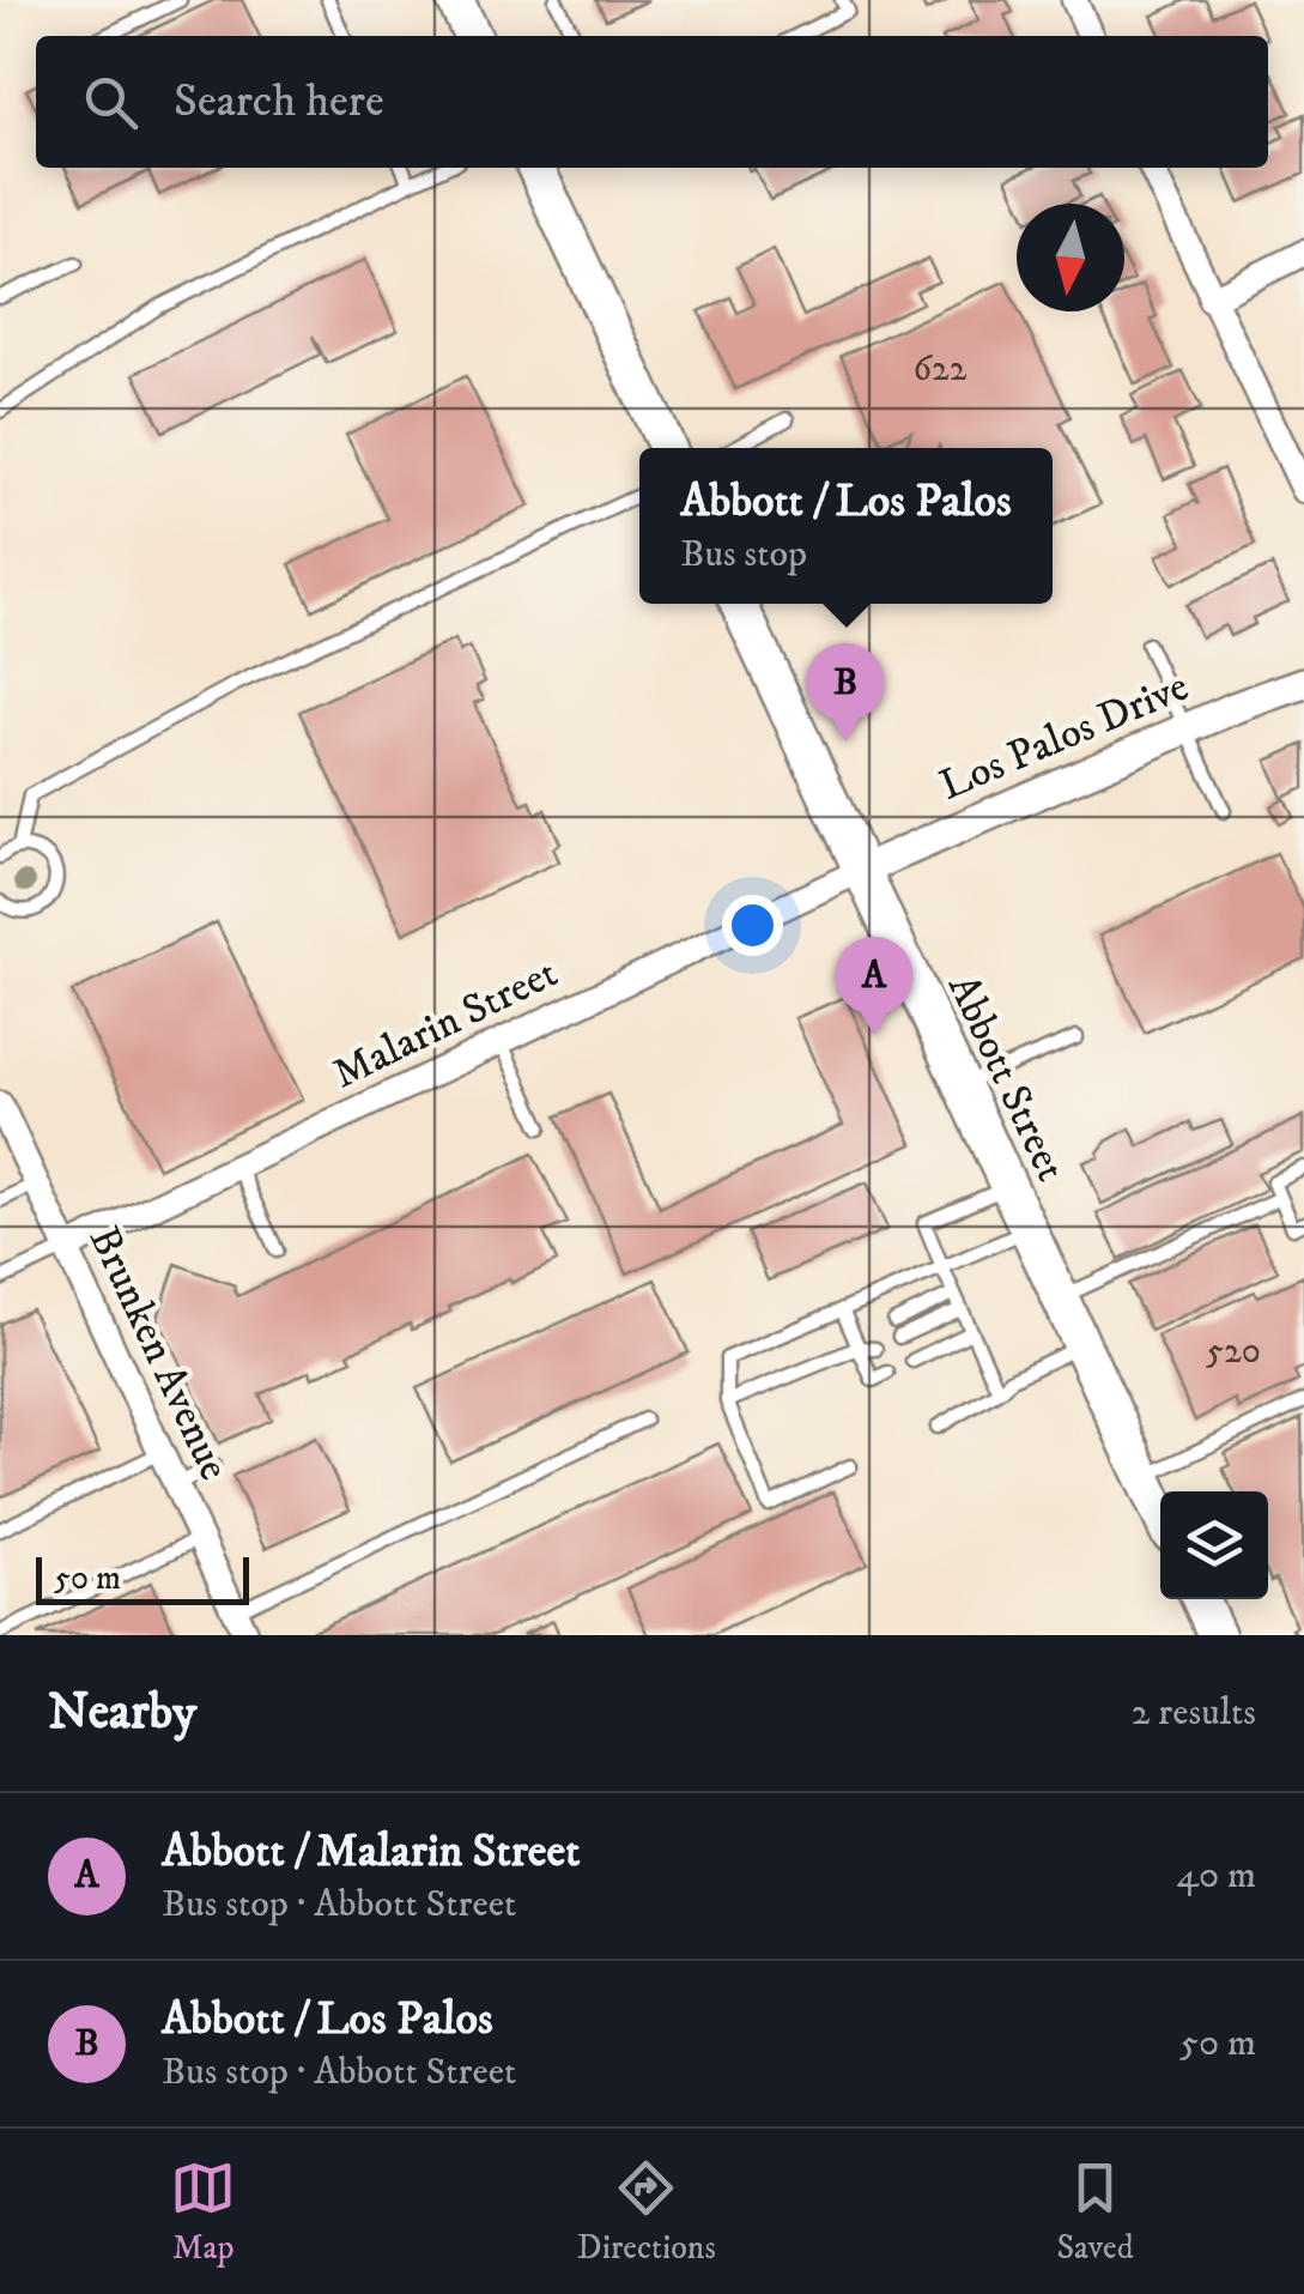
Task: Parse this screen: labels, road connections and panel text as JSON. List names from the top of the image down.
{
  "streets": {
    "main road": ["Abbott Street"],
    "street": ["Los Palos Drive", "Malarin Street", "Brunken Avenue"]
  },
  "crossings": [
    ["Los Palos Drive", "Malarin Street"],
    ["Los Palos Drive", "Abbott Street"],
    ["Malarin Street", "Abbott Street"],
    ["Malarin Street", "Brunken Avenue"]
  ],
  "house_numbers": ["622", "520"],
  "scale_bar": "50 m",
  "north": "bottom",
  "page": {
    "search": "Search here",
    "popup": ["Abbott / Los Palos", "Bus stop"],
    "pins": ["B", "A"],
    "scale": "50 m",
    "heading": ["Nearby", "2 results"],
    "list": [
      {
        "mark": "A",
        "name": "Abbott / Malarin Street",
        "note": "Bus stop · Abbott Street",
        "value": "40 m"
      },
      {
        "mark": "B",
        "name": "Abbott / Los Palos",
        "note": "Bus stop · Abbott Street",
        "value": "50 m"
      }
    ],
    "nav": ["Map", "Directions", "Saved"]
  }
}
